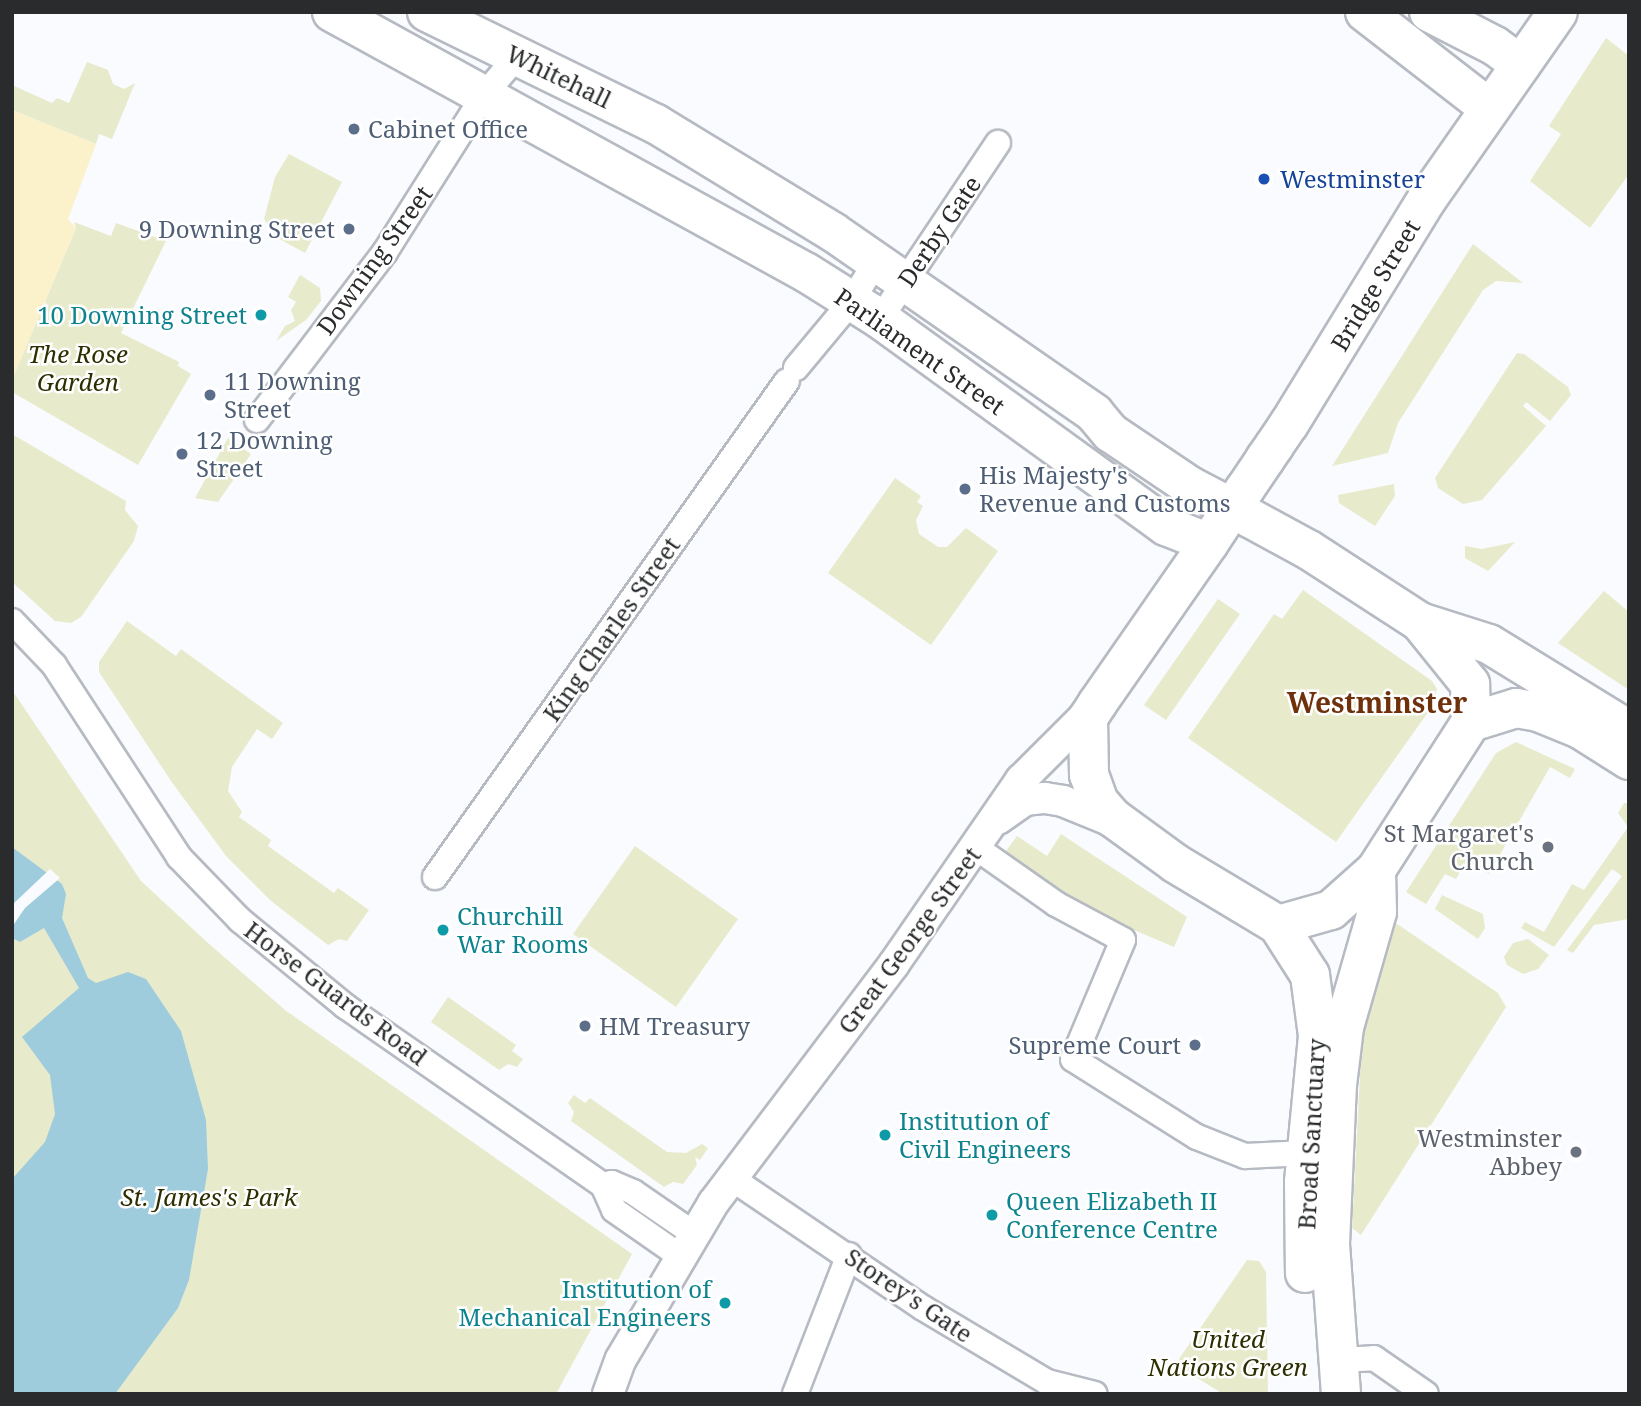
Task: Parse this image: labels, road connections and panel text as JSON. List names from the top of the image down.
{
  "streets": {
    "main road": [
      "Whitehall",
      "Bridge Street",
      "Parliament Street",
      "Great George Street",
      "Broad Sanctuary"
    ],
    "street": [
      "Derby Gate",
      "Downing Street",
      "King Charles Street",
      "Horse Guards Road",
      "Storey's Gate"
    ]
  },
  "crossings": [
    ["Whitehall", "Downing Street"],
    ["Whitehall", "Parliament Street"],
    ["Derby Gate", "Parliament Street"],
    ["Derby Gate", "King Charles Street"],
    ["Bridge Street", "Parliament Street"],
    ["Bridge Street", "Great George Street"],
    ["Parliament Street", "King Charles Street"],
    ["Parliament Street", "Great George Street"],
    ["Great George Street", "Horse Guards Road"],
    ["Great George Street", "Storey's Gate"]
  ],
  "districts": ["Westminster"],
  "parks": ["The Rose Garden", "St. James's Park", "United Nations Green"],
  "places": [
    "Cabinet Office",
    "Westminster",
    "9 Downing Street",
    "10 Downing Street",
    "11 Downing Street",
    "12 Downing Street",
    "His Majesty's Revenue and Customs",
    "St Margaret's Church",
    "Churchill War Rooms",
    "HM Treasury",
    "Supreme Court",
    "Institution of Civil Engineers",
    "Westminster Abbey",
    "Queen Elizabeth II Conference Centre",
    "Institution of Mechanical Engineers"
  ]
}
